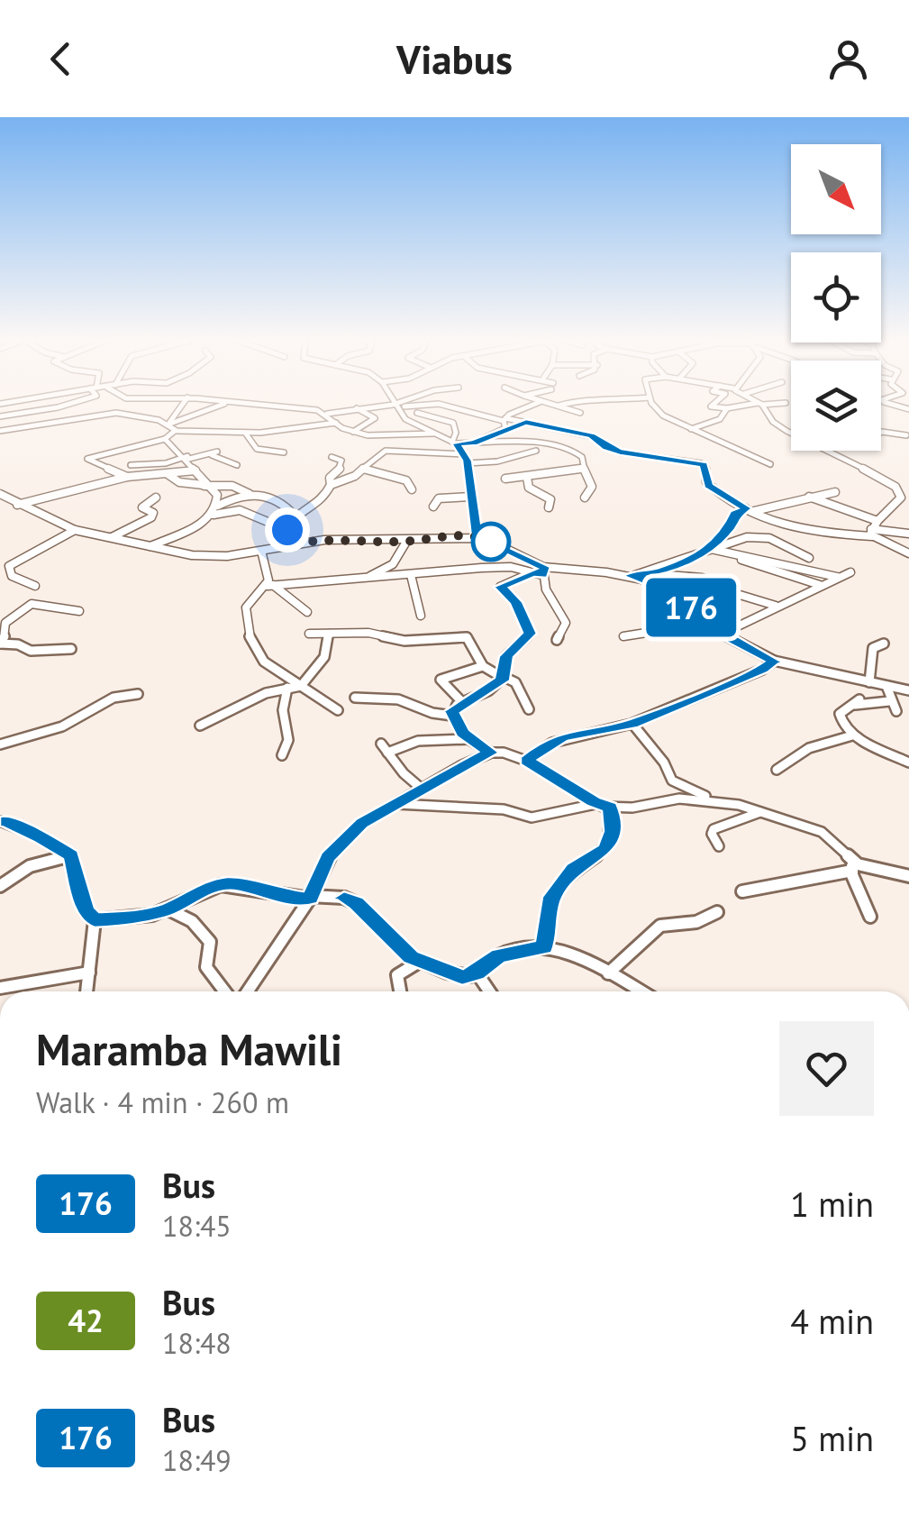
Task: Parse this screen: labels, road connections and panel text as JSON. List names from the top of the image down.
{
  "lines": ["bus line 176"],
  "north": "bottom right",
  "page": {
    "header": "Viabus",
    "on_map": "176",
    "heading": ["Maramba Mawili", "Walk · 4 min · 260 m"],
    "list": [
      {
        "mark": "176",
        "name": "Bus",
        "note": "18:45",
        "value": "1 min"
      },
      {
        "mark": "42",
        "name": "Bus",
        "note": "18:48",
        "value": "4 min"
      },
      {
        "mark": "176",
        "name": "Bus",
        "note": "18:49",
        "value": "5 min"
      }
    ]
  }
}
